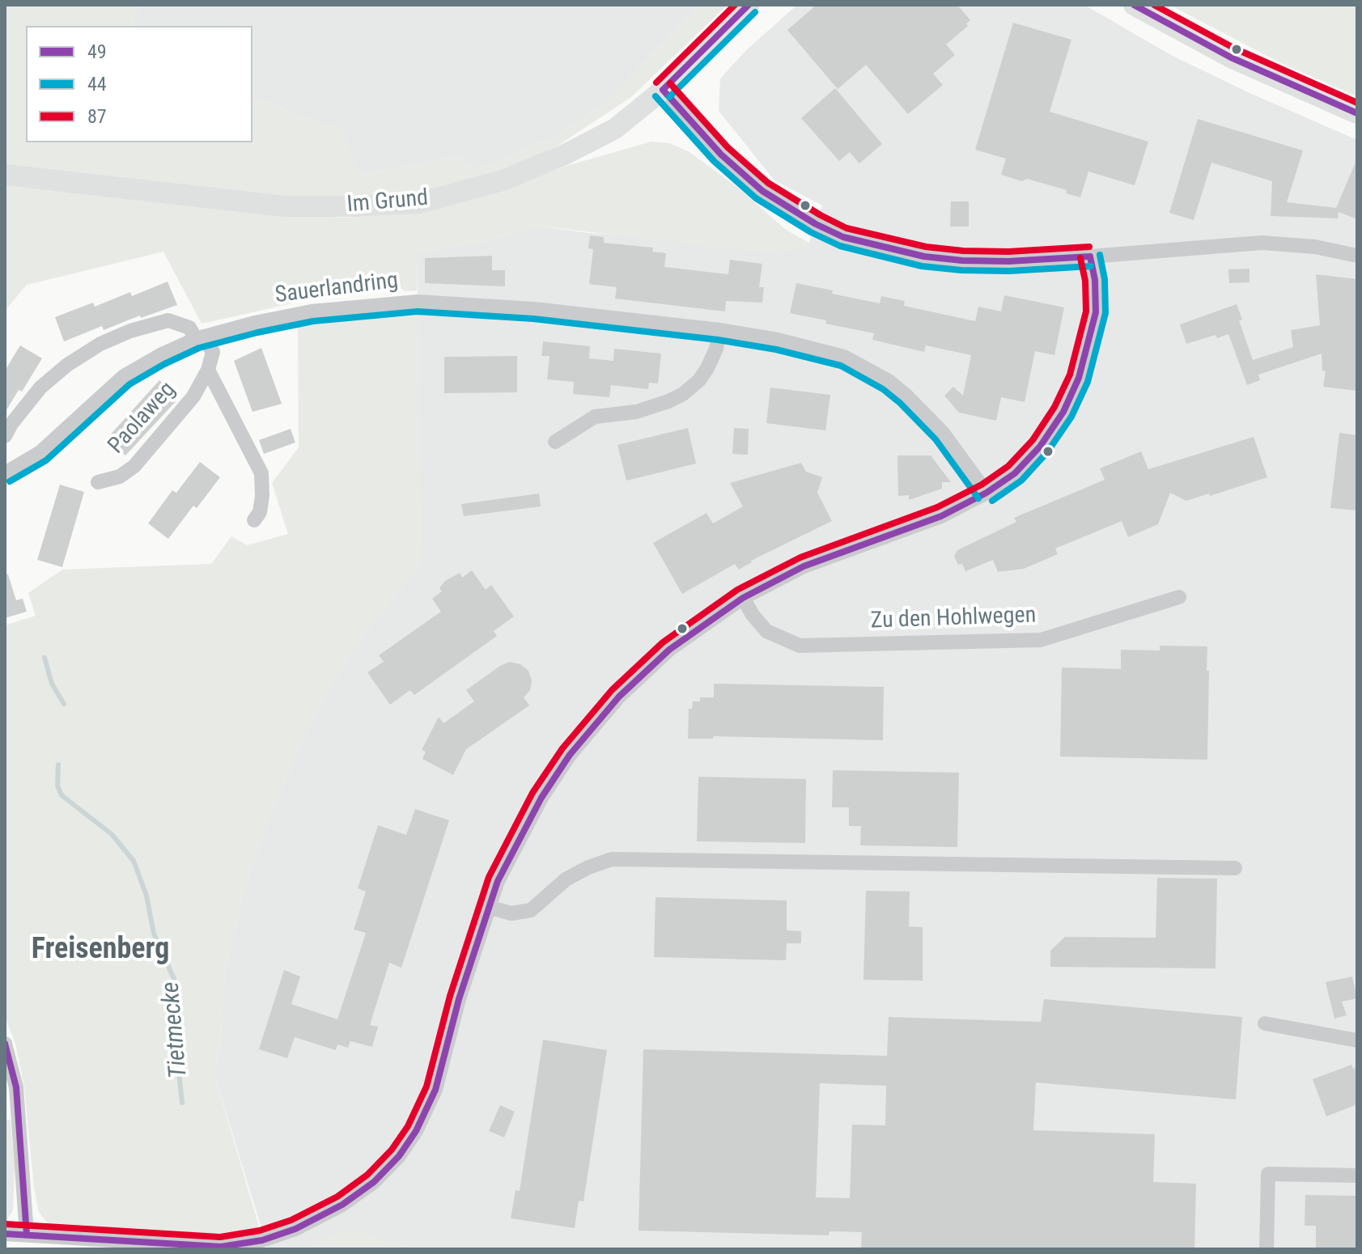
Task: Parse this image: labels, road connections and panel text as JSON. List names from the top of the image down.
{
  "streets": {
    "main road": ["Im Grund"],
    "street": ["Sauerlandring", "Paolaweg", "Zu den Hohlwegen"]
  },
  "districts": ["Freisenberg"],
  "water": ["Tietmecke"],
  "lines": ["transit line 49", "transit line 87", "transit line 44"],
  "legend": ["49", "44", "87"]
}
